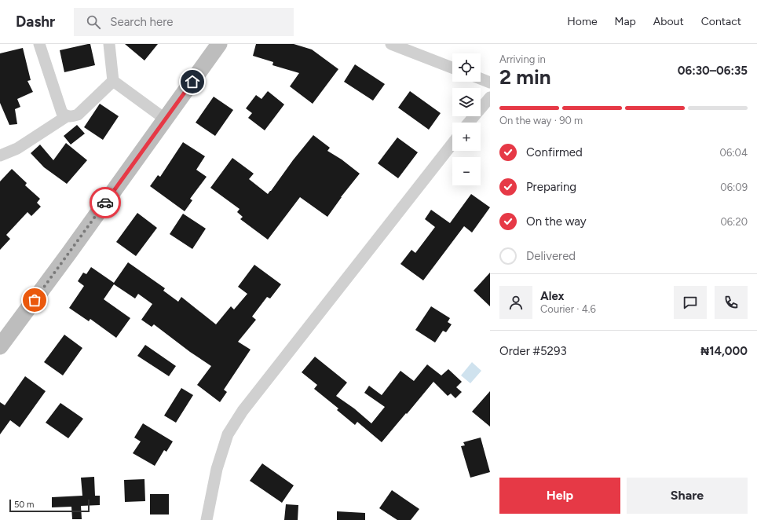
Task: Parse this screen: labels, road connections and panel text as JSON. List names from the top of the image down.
{
  "scale_bar": "50 m",
  "page": {
    "header": "Dashr",
    "search": "Search here",
    "nav": [
      "Home",
      "Map",
      "About",
      "Contact"
    ],
    "heading": ["2 min", "Arriving in", "06:30–06:35"],
    "panel": [
      "Alex",
      "Courier · 4.6",
      "Order #5293",
      "₦14,000"
    ],
    "map_buttons": ["+", "−"],
    "bar": "On the way · 90 m",
    "list": [
      ["Confirmed", "06:04"],
      ["Preparing", "06:09"],
      ["On the way", "06:20"],
      "Delivered"
    ],
    "buttons": ["Help", "Share"],
    "scale": "50 m"
  }
}
